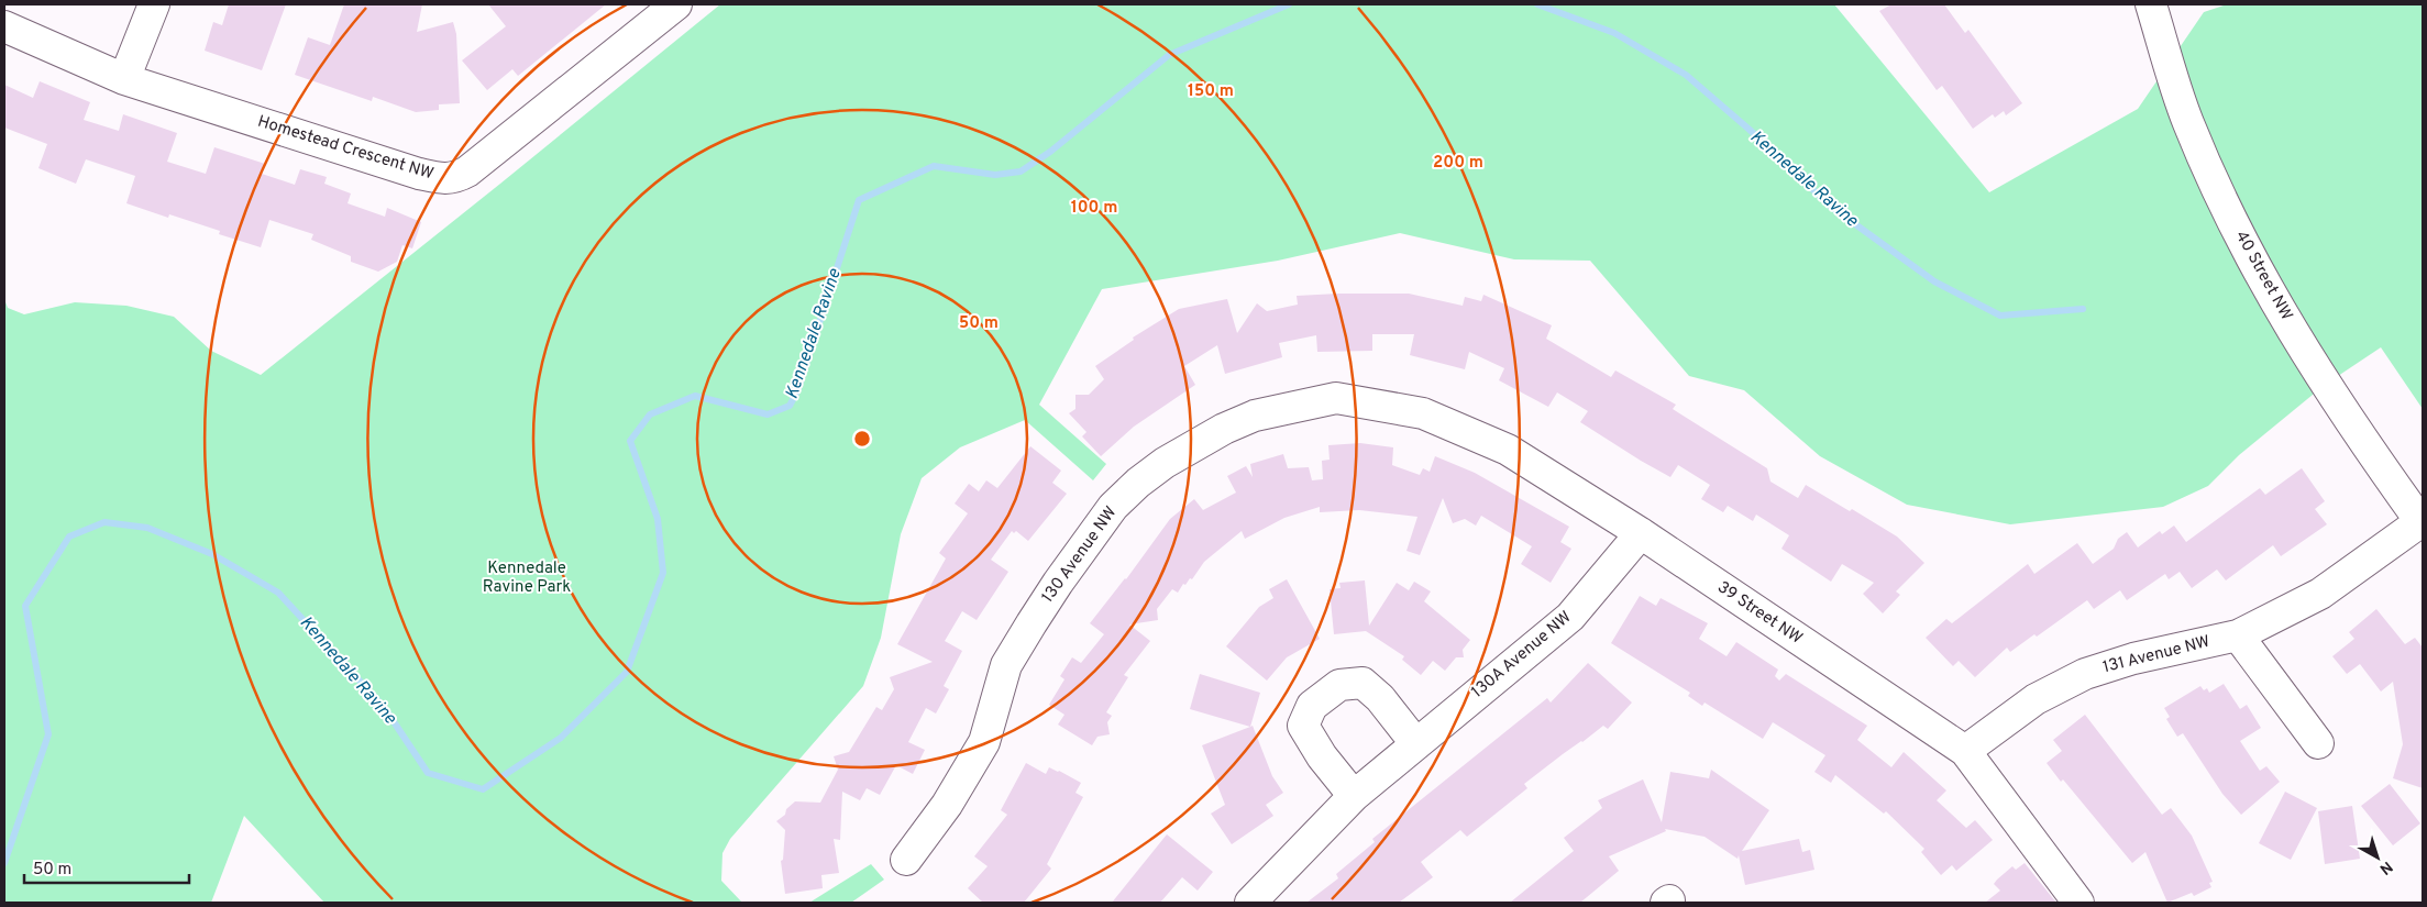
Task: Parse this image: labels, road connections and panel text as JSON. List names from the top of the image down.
{
  "streets": {
    "street": [
      "Homestead Crescent NW",
      "40 Street NW",
      "130 Avenue NW",
      "39 Street NW",
      "130A Avenue NW",
      "131 Avenue NW"
    ]
  },
  "crossings": [
    ["40 Street NW", "131 Avenue NW"],
    ["130 Avenue NW", "39 Street NW"],
    ["39 Street NW", "130A Avenue NW"],
    ["39 Street NW", "131 Avenue NW"]
  ],
  "water": ["Kennedale Ravine"],
  "parks": ["Kennedale Ravine Park"],
  "scale_bar": "50 m",
  "north": "bottom right",
  "rings": [
    "150 m",
    "200 m",
    "100 m",
    "50 m"
  ]
}
